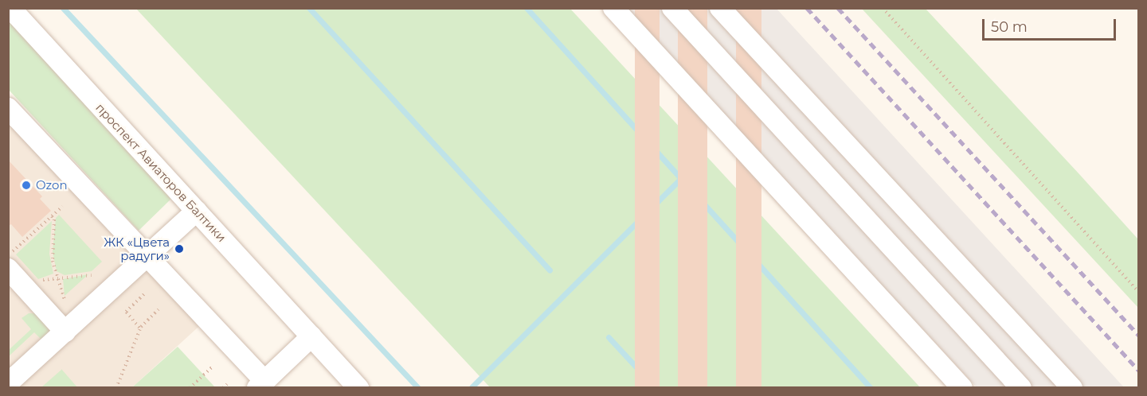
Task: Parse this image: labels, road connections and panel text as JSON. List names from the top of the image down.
{
  "streets": {
    "street": ["проспект Авиаторов Балтики"]
  },
  "places": ["Ozon", "ЖК «Цвета радуги»"],
  "scale_bar": "50 m"
}
